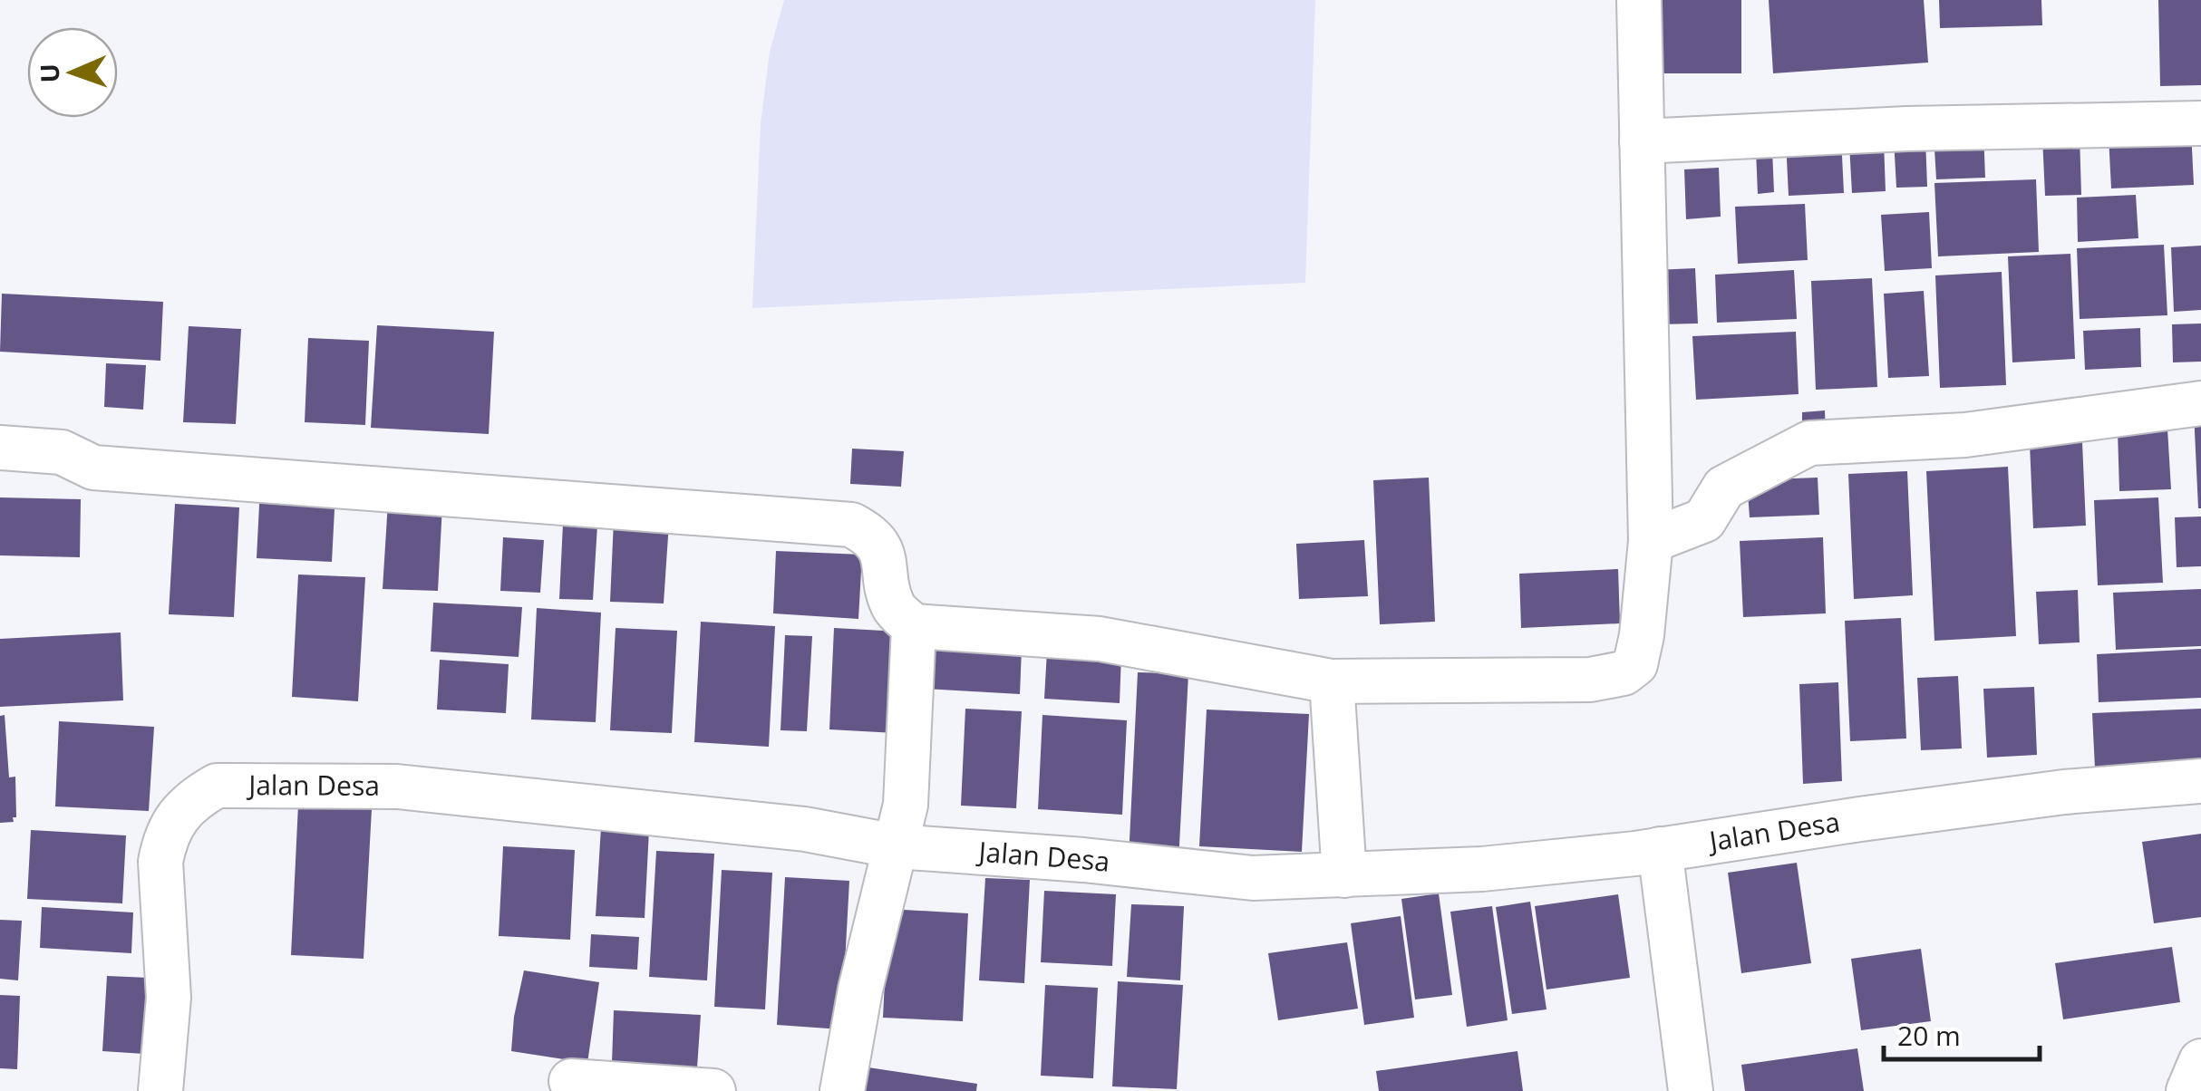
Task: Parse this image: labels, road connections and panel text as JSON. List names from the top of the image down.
{
  "streets": {
    "street": ["Jalan Desa"]
  },
  "scale_bar": "20 m",
  "north": "left"
}
